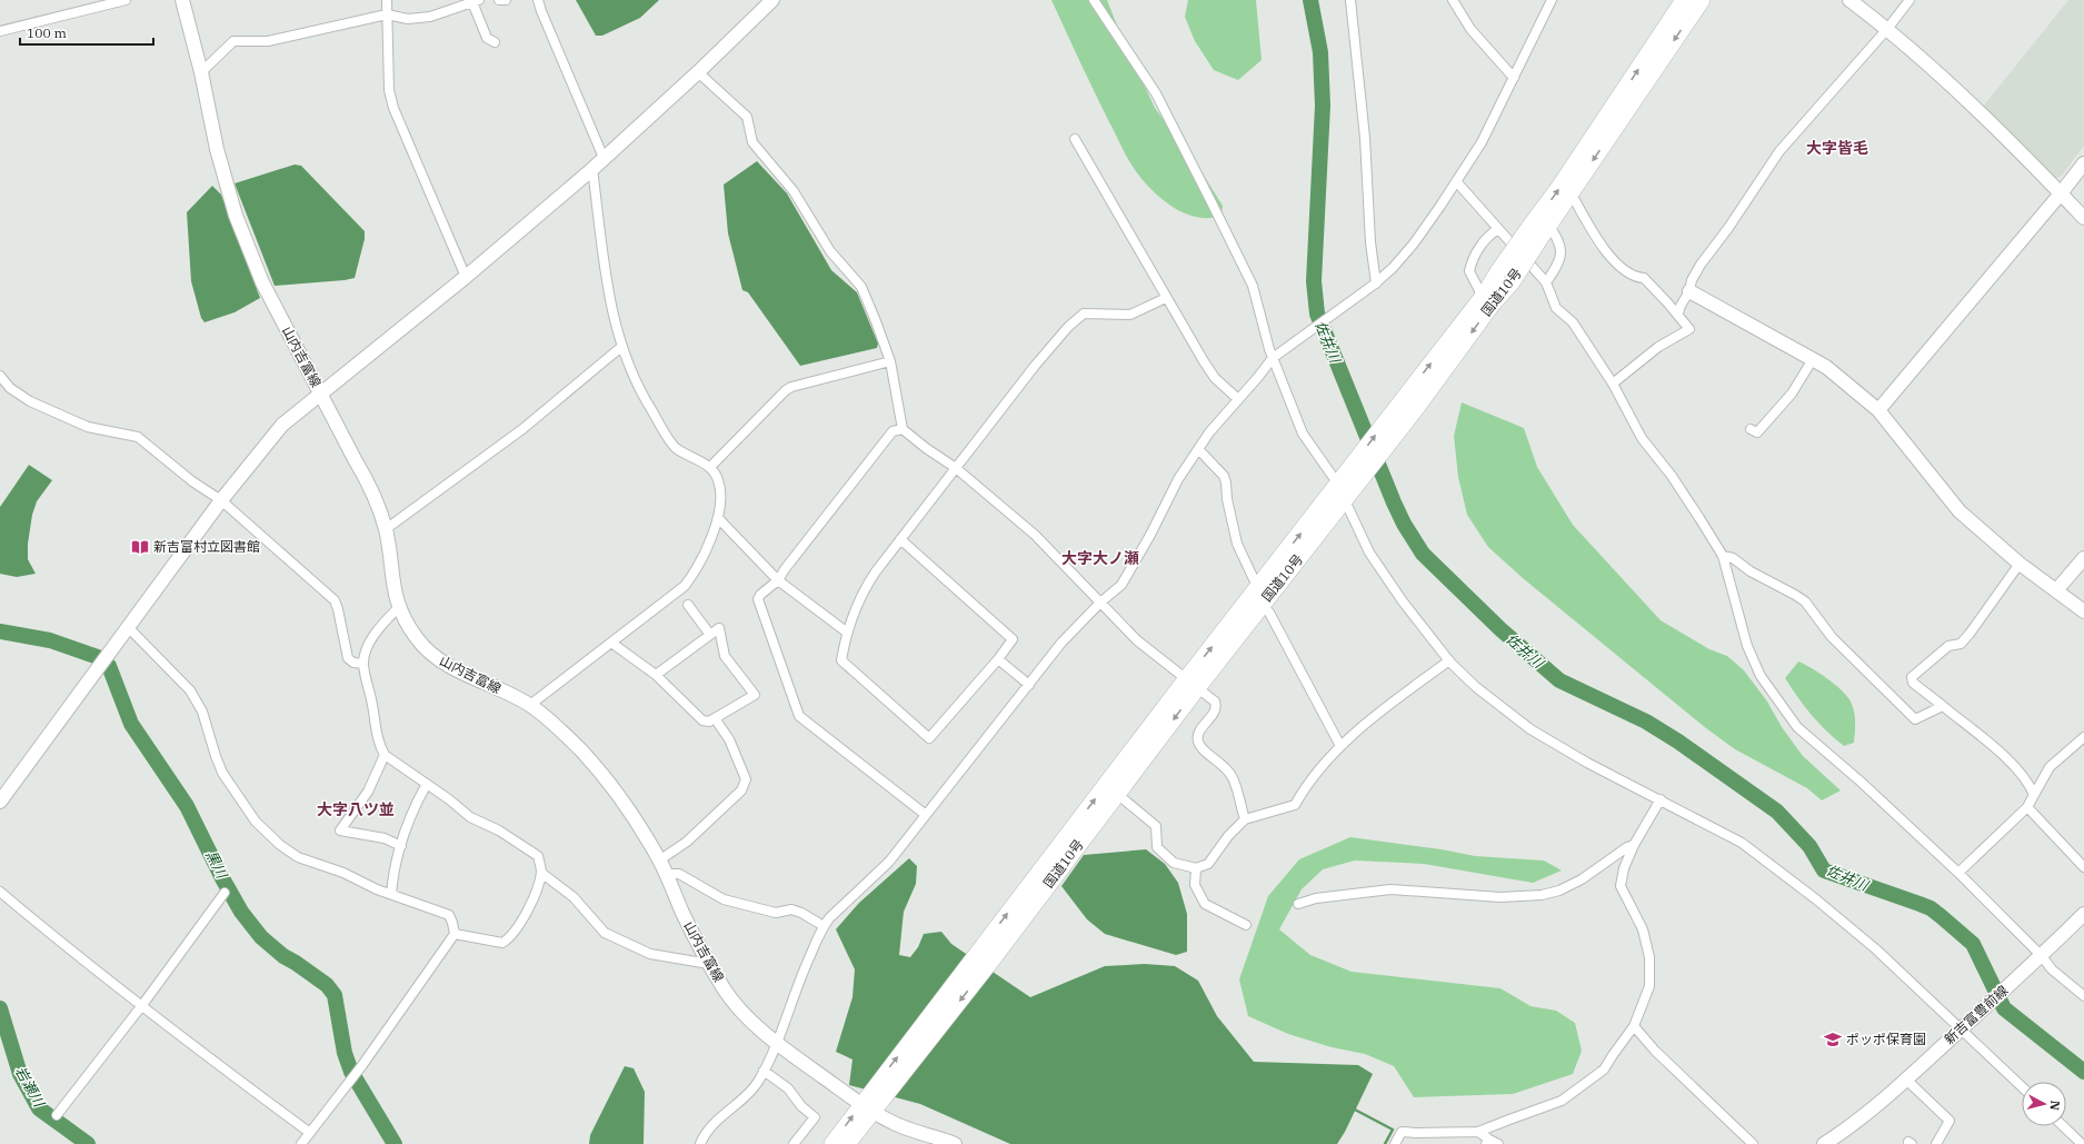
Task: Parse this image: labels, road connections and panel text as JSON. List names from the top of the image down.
{
  "streets": {
    "highway": ["国道10号"],
    "street": ["山内吉富線", "新吉富豊前線"]
  },
  "crossings": [
    ["国道10号", "山内吉富線"]
  ],
  "districts": ["大字皆毛", "大字大ノ瀬", "大字八ツ並"],
  "water": ["佐井川", "黒川", "岩瀬川"],
  "places": {
    "library": ["新吉富村立図書館"],
    "school or university": ["ポッポ保育園"]
  },
  "scale_bar": "100 m",
  "north": "right"
}
